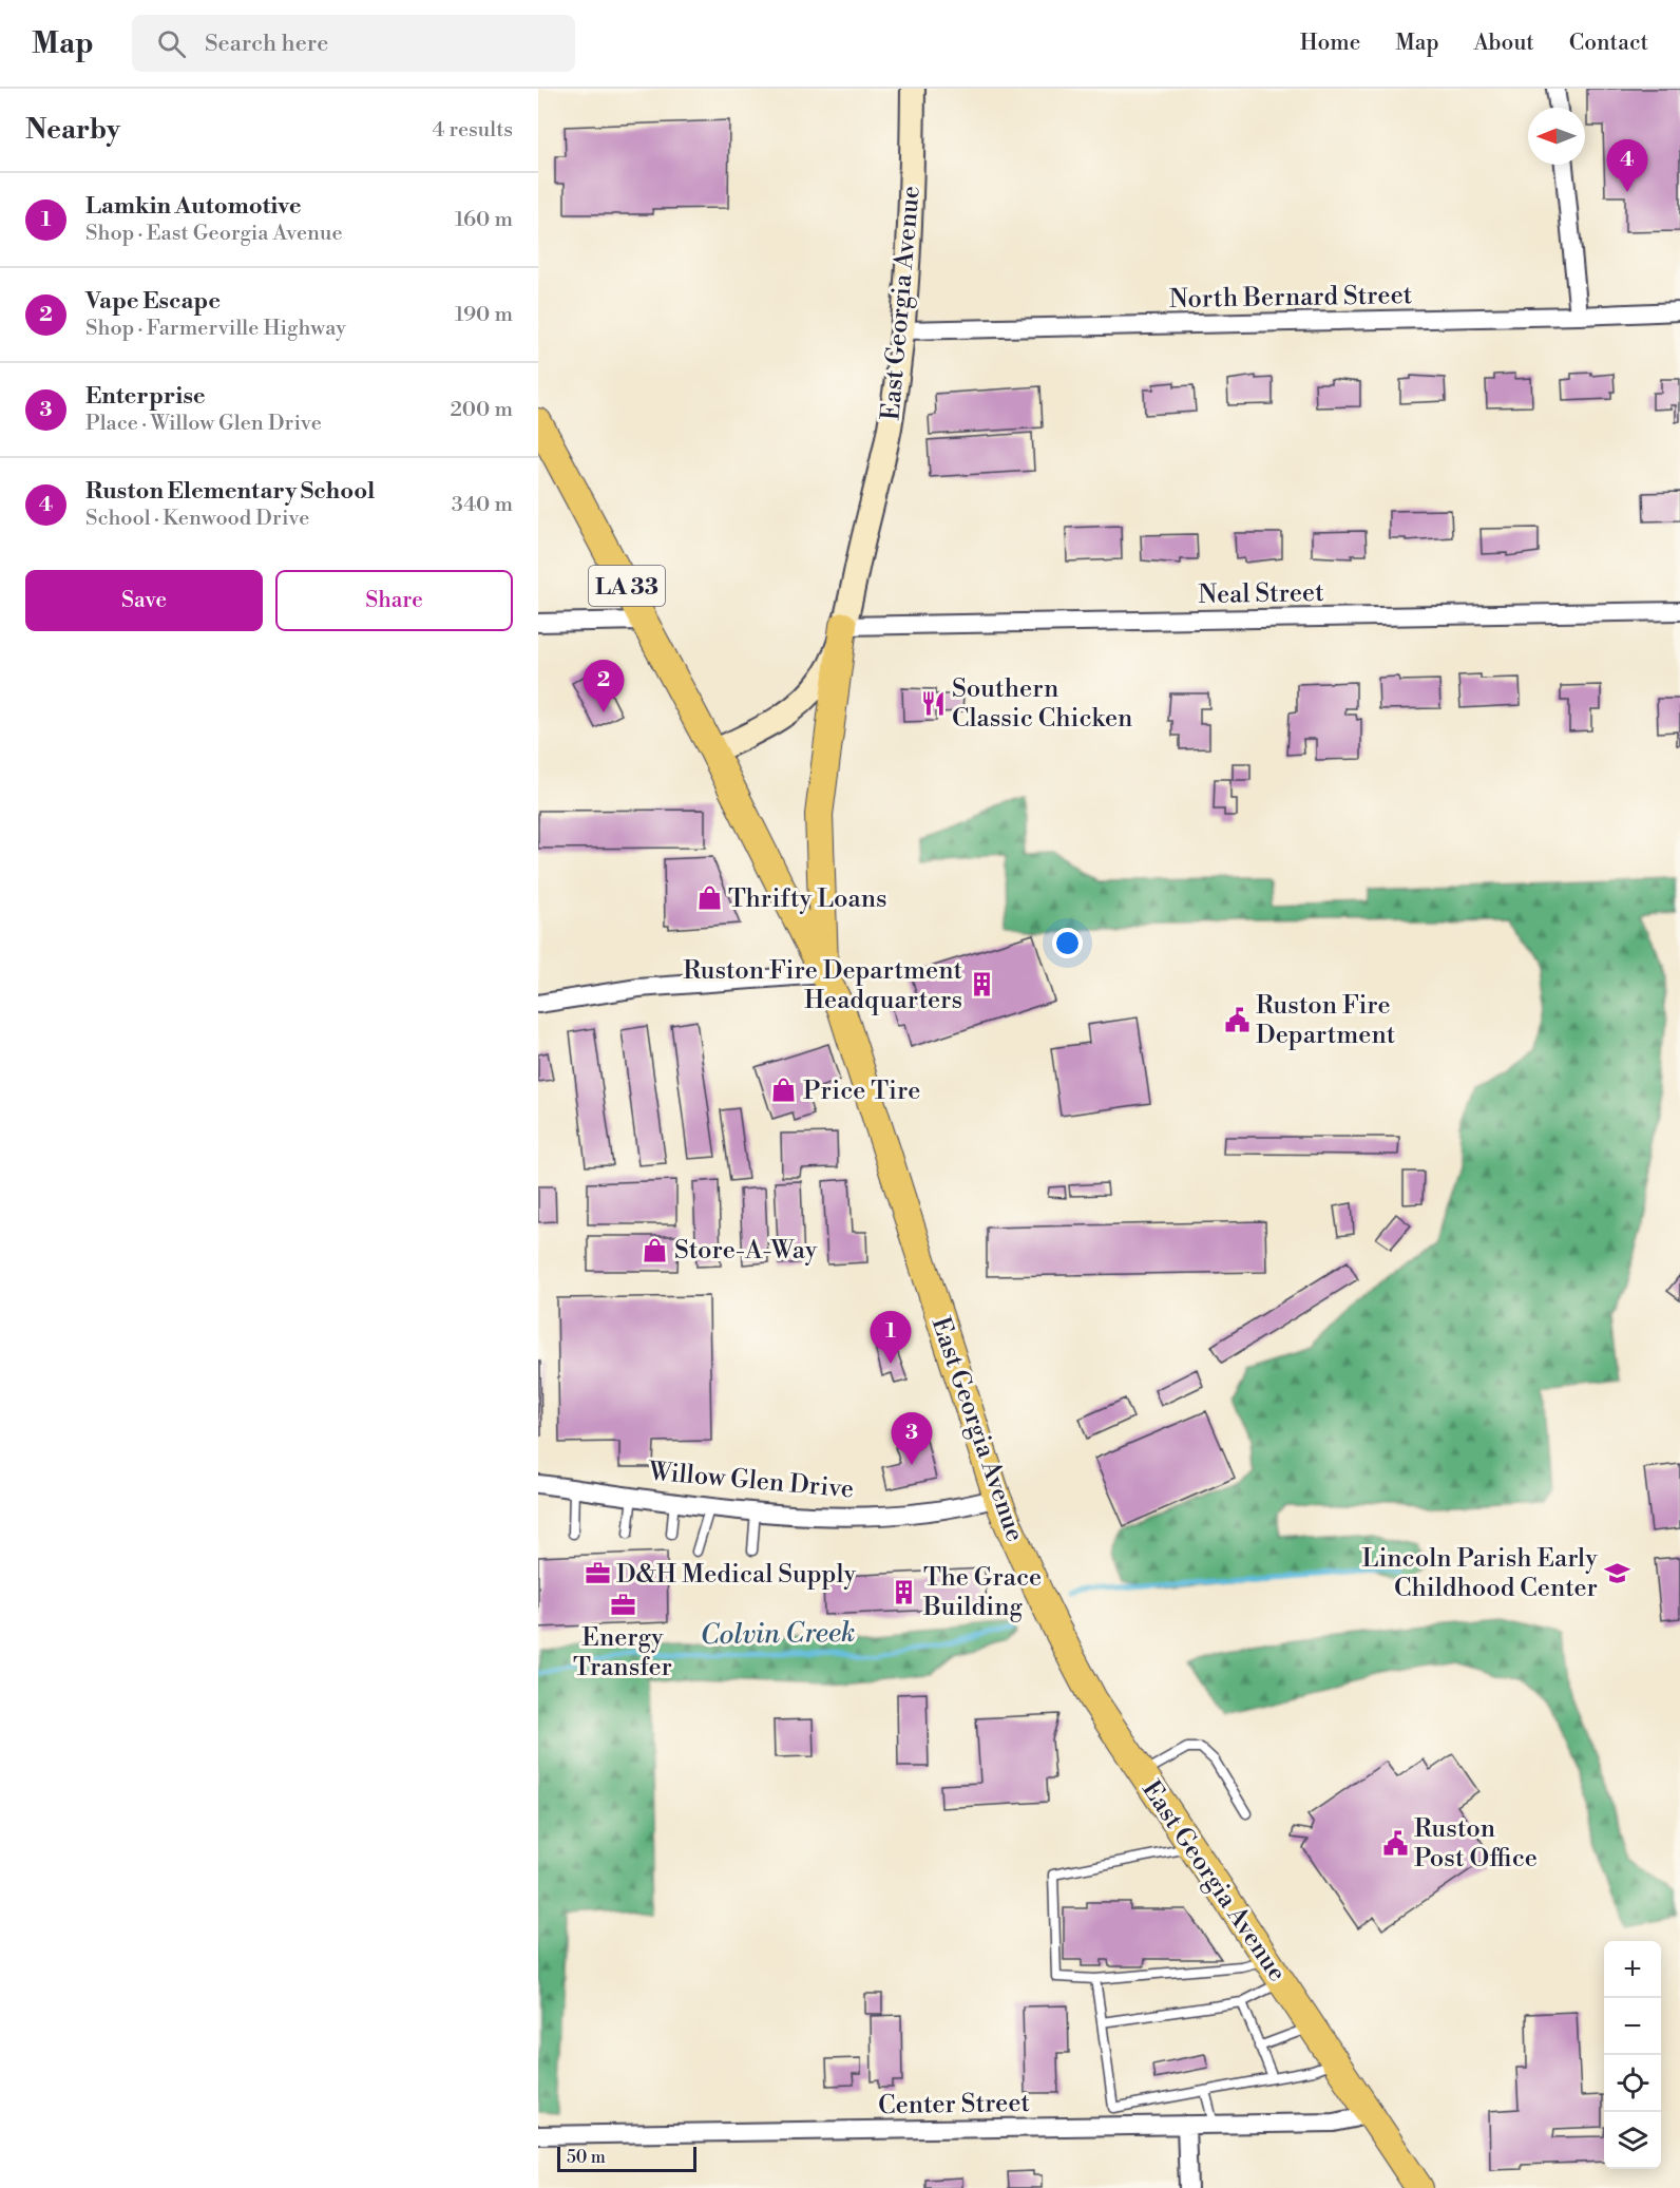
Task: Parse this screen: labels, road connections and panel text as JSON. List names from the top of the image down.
{
  "streets": {
    "main road": ["East Georgia Avenue", "LA 33"],
    "street": [
      "North Bernard Street",
      "Neal Street",
      "Willow Glen Drive",
      "Center Street"
    ]
  },
  "crossings": [
    ["North Bernard Street", "East Georgia Avenue"],
    ["East Georgia Avenue", "LA 33"],
    ["East Georgia Avenue", "Neal Street"],
    ["East Georgia Avenue", "Willow Glen Drive"],
    ["East Georgia Avenue", "Center Street"]
  ],
  "water": ["Colvin Creek"],
  "places": {
    "restaurant": ["Southern Classic Chicken"],
    "shop": ["Thrifty Loans", "Price Tire", "Store-A-Way"],
    "building": ["Ruston Fire Department Headquarters", "The Grace Building"],
    "public building": ["Ruston Fire Department", "Ruston Post Office"],
    "school or university": ["Lincoln Parish Early Childhood Center"],
    "office": ["D&H Medical Supply", "Energy Transfer"]
  },
  "scale_bar": "50 m",
  "north": "left",
  "page": {
    "header": "Map",
    "search": "Search here",
    "nav": [
      "Home",
      "Map",
      "About",
      "Contact"
    ],
    "heading": ["Nearby", "4 results"],
    "pins": [
      "4",
      "2",
      "1",
      "3"
    ],
    "list": [
      {
        "mark": "1",
        "name": "Lamkin Automotive",
        "note": "Shop · East Georgia Avenue",
        "value": "160 m"
      },
      {
        "mark": "2",
        "name": "Vape Escape",
        "note": "Shop · Farmerville Highway",
        "value": "190 m"
      },
      {
        "mark": "3",
        "name": "Enterprise",
        "note": "Place · Willow Glen Drive",
        "value": "200 m"
      },
      {
        "mark": "4",
        "name": "Ruston Elementary School",
        "note": "School · Kenwood Drive",
        "value": "340 m"
      }
    ],
    "buttons": ["Save", "Share"],
    "map_buttons": ["+", "−"],
    "scale": "50 m"
  }
}
